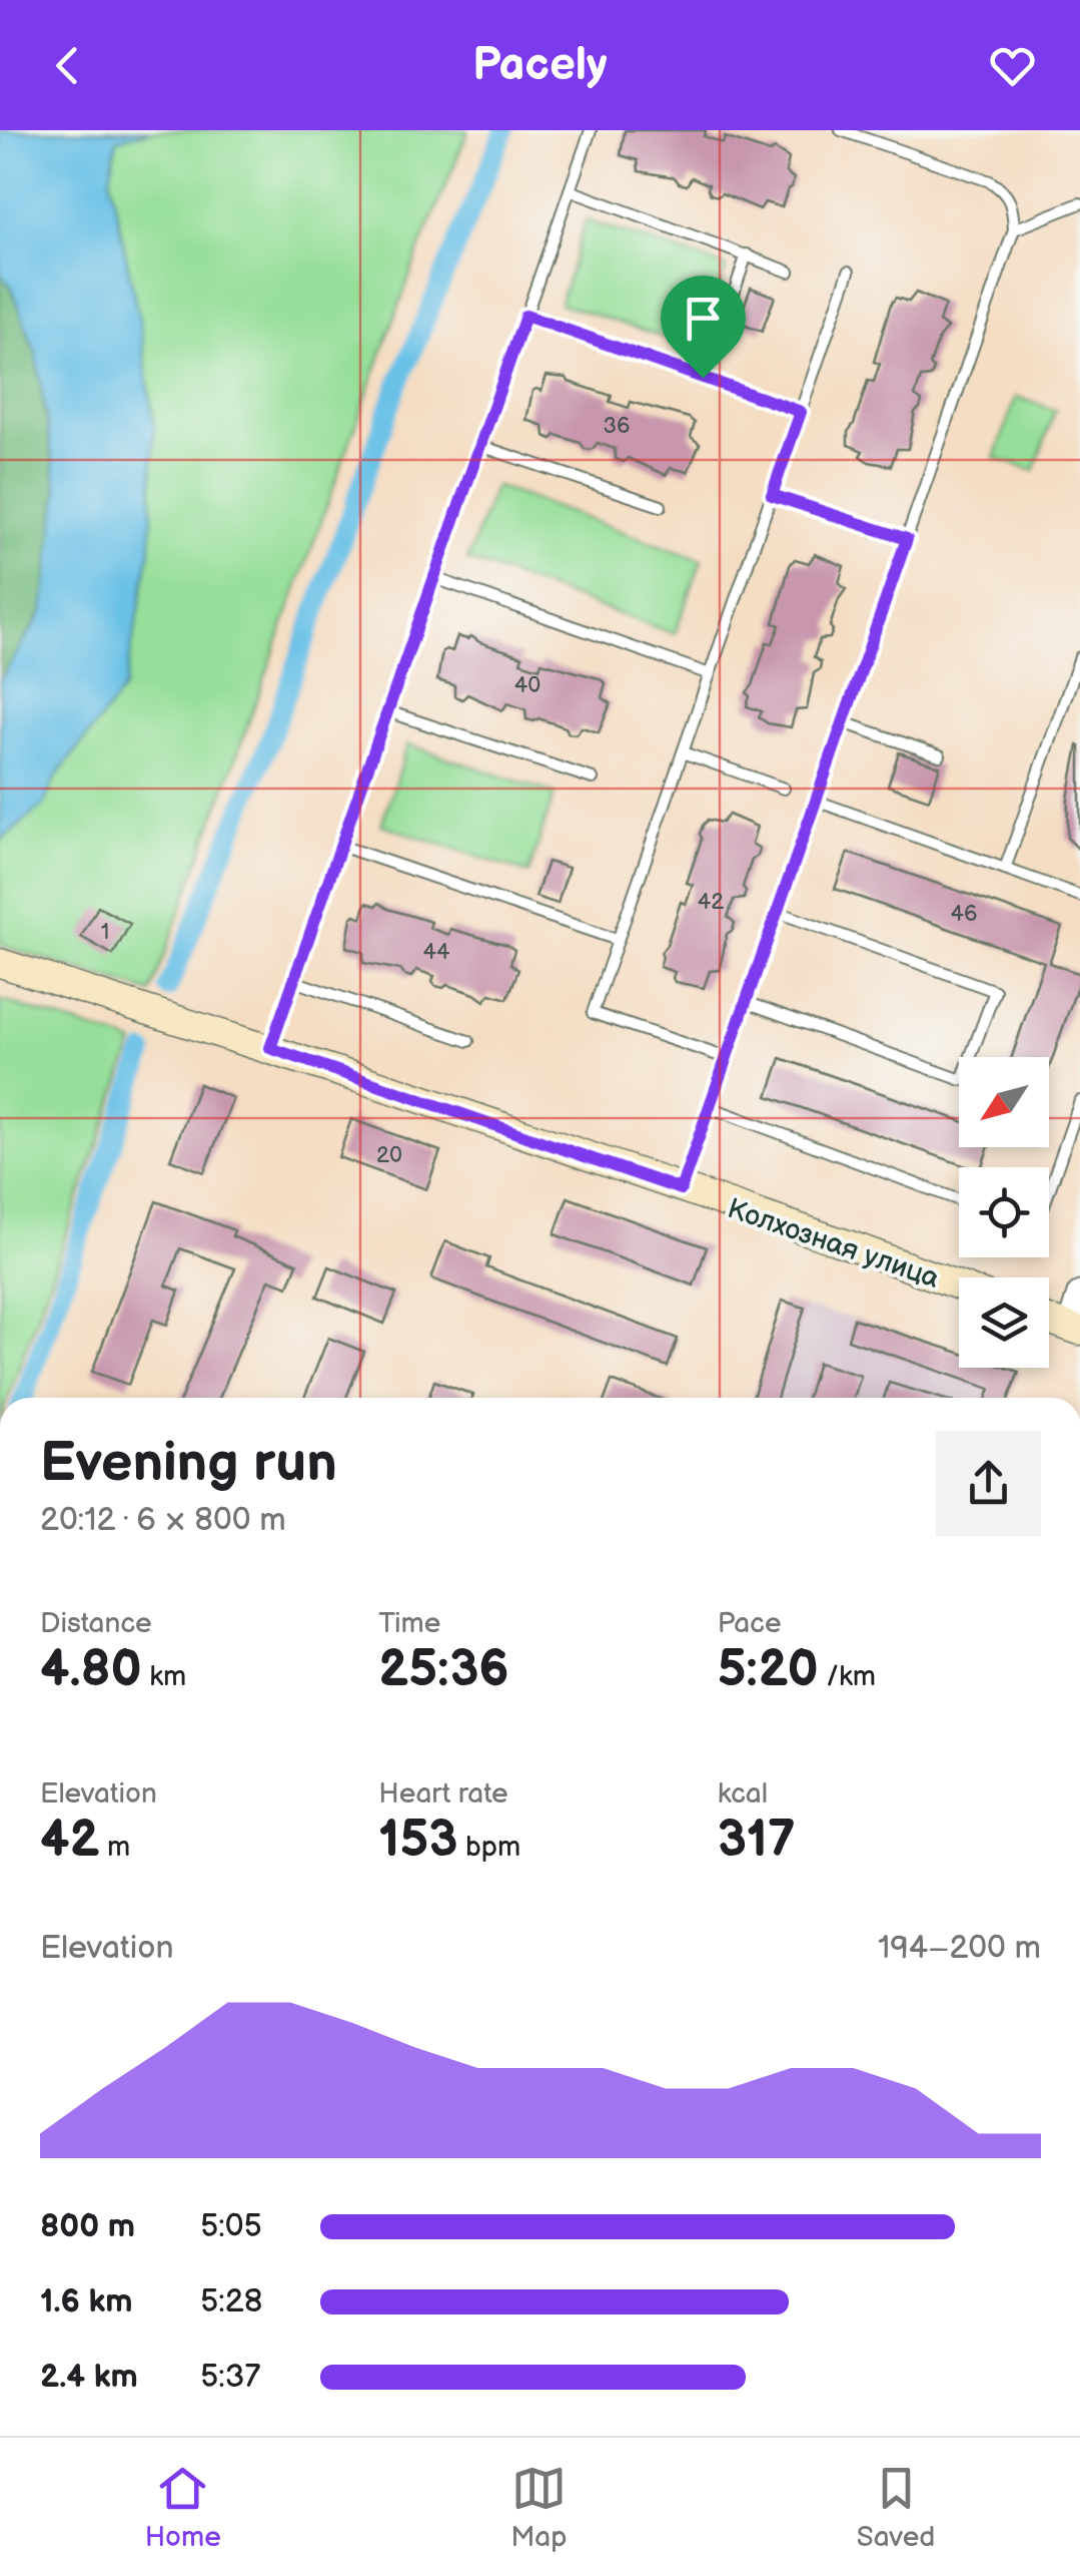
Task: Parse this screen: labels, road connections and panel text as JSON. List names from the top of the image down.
{
  "streets": {
    "main road": ["Колхозная улица"]
  },
  "house_numbers": [
    "36",
    "40",
    "42",
    "46",
    "1",
    "44",
    "20"
  ],
  "north": "bottom left",
  "page": {
    "header": "Pacely",
    "heading": ["Evening run", "20:12 · 6 × 800 m"],
    "stats": [
      ["Distance", "4.80 km"],
      ["Time", "25:36"],
      ["Pace", "5:20 /km"],
      ["Elevation", "42 m"],
      ["Heart rate", "153 bpm"],
      ["kcal", "317"]
    ],
    "chart": ["Elevation", "194–200 m"],
    "list": [
      {
        "name": "800 m",
        "note": "5:05"
      },
      {
        "name": "1.6 km",
        "note": "5:28"
      },
      {
        "name": "2.4 km",
        "note": "5:37"
      }
    ],
    "tabs": ["Home", "Map", "Saved"]
  }
}
